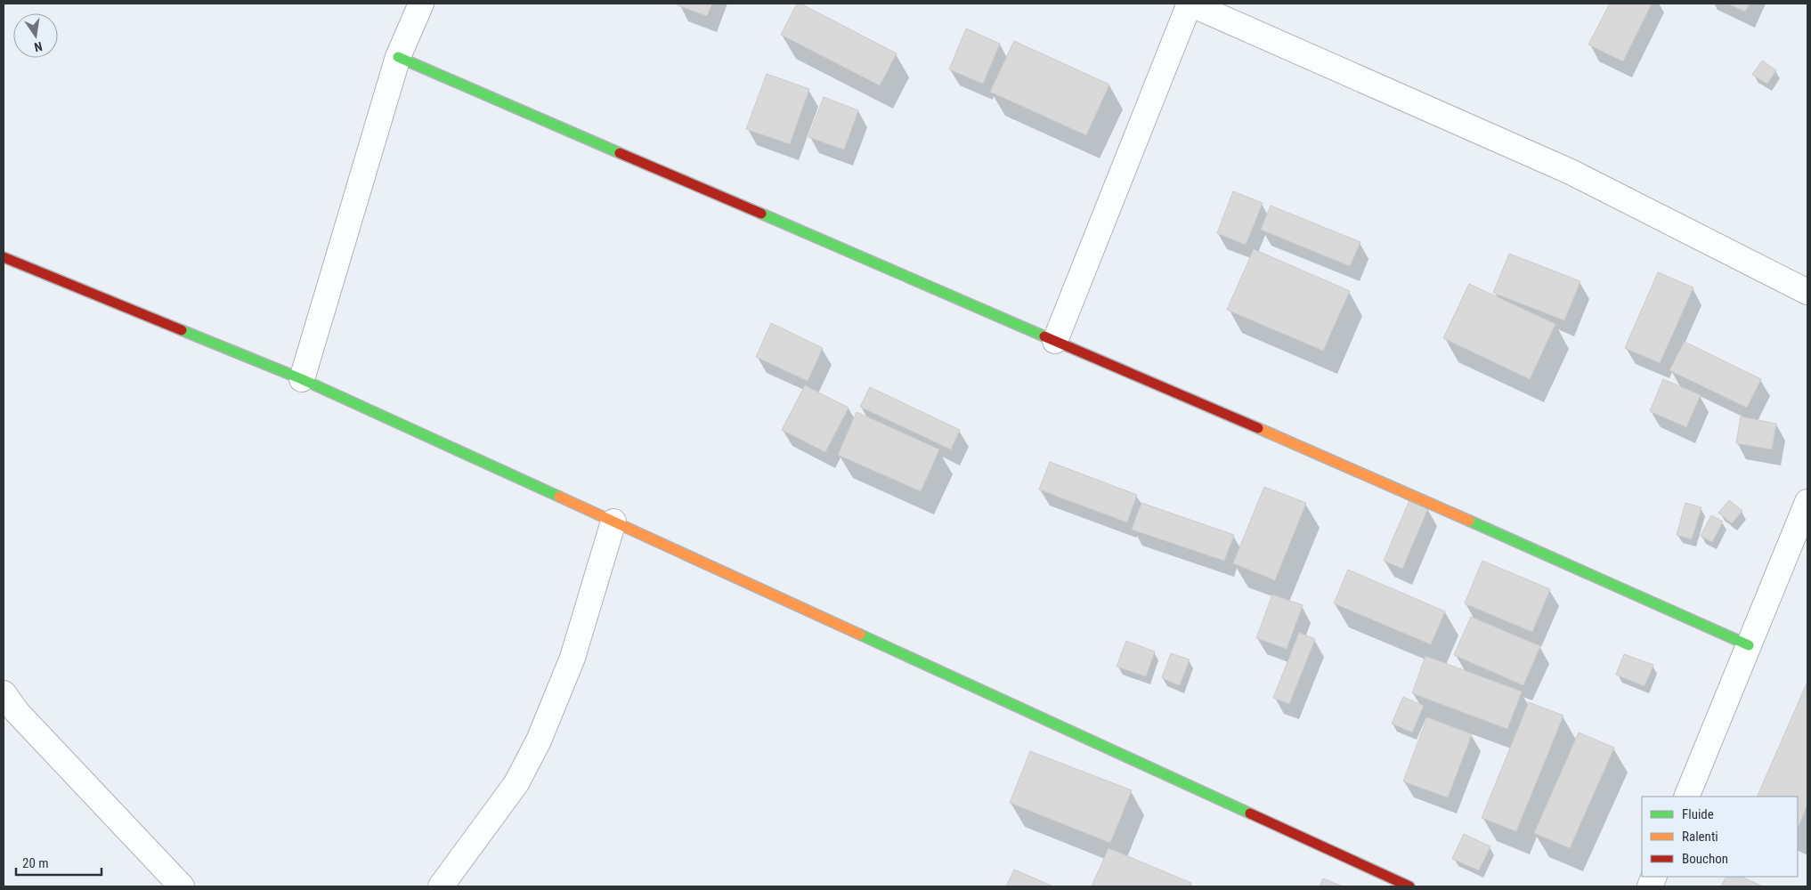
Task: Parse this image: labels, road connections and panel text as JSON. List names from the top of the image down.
{
  "legend": ["Fluide", "Ralenti", "Bouchon"],
  "scale_bar": "20 m",
  "north": "bottom"
}
